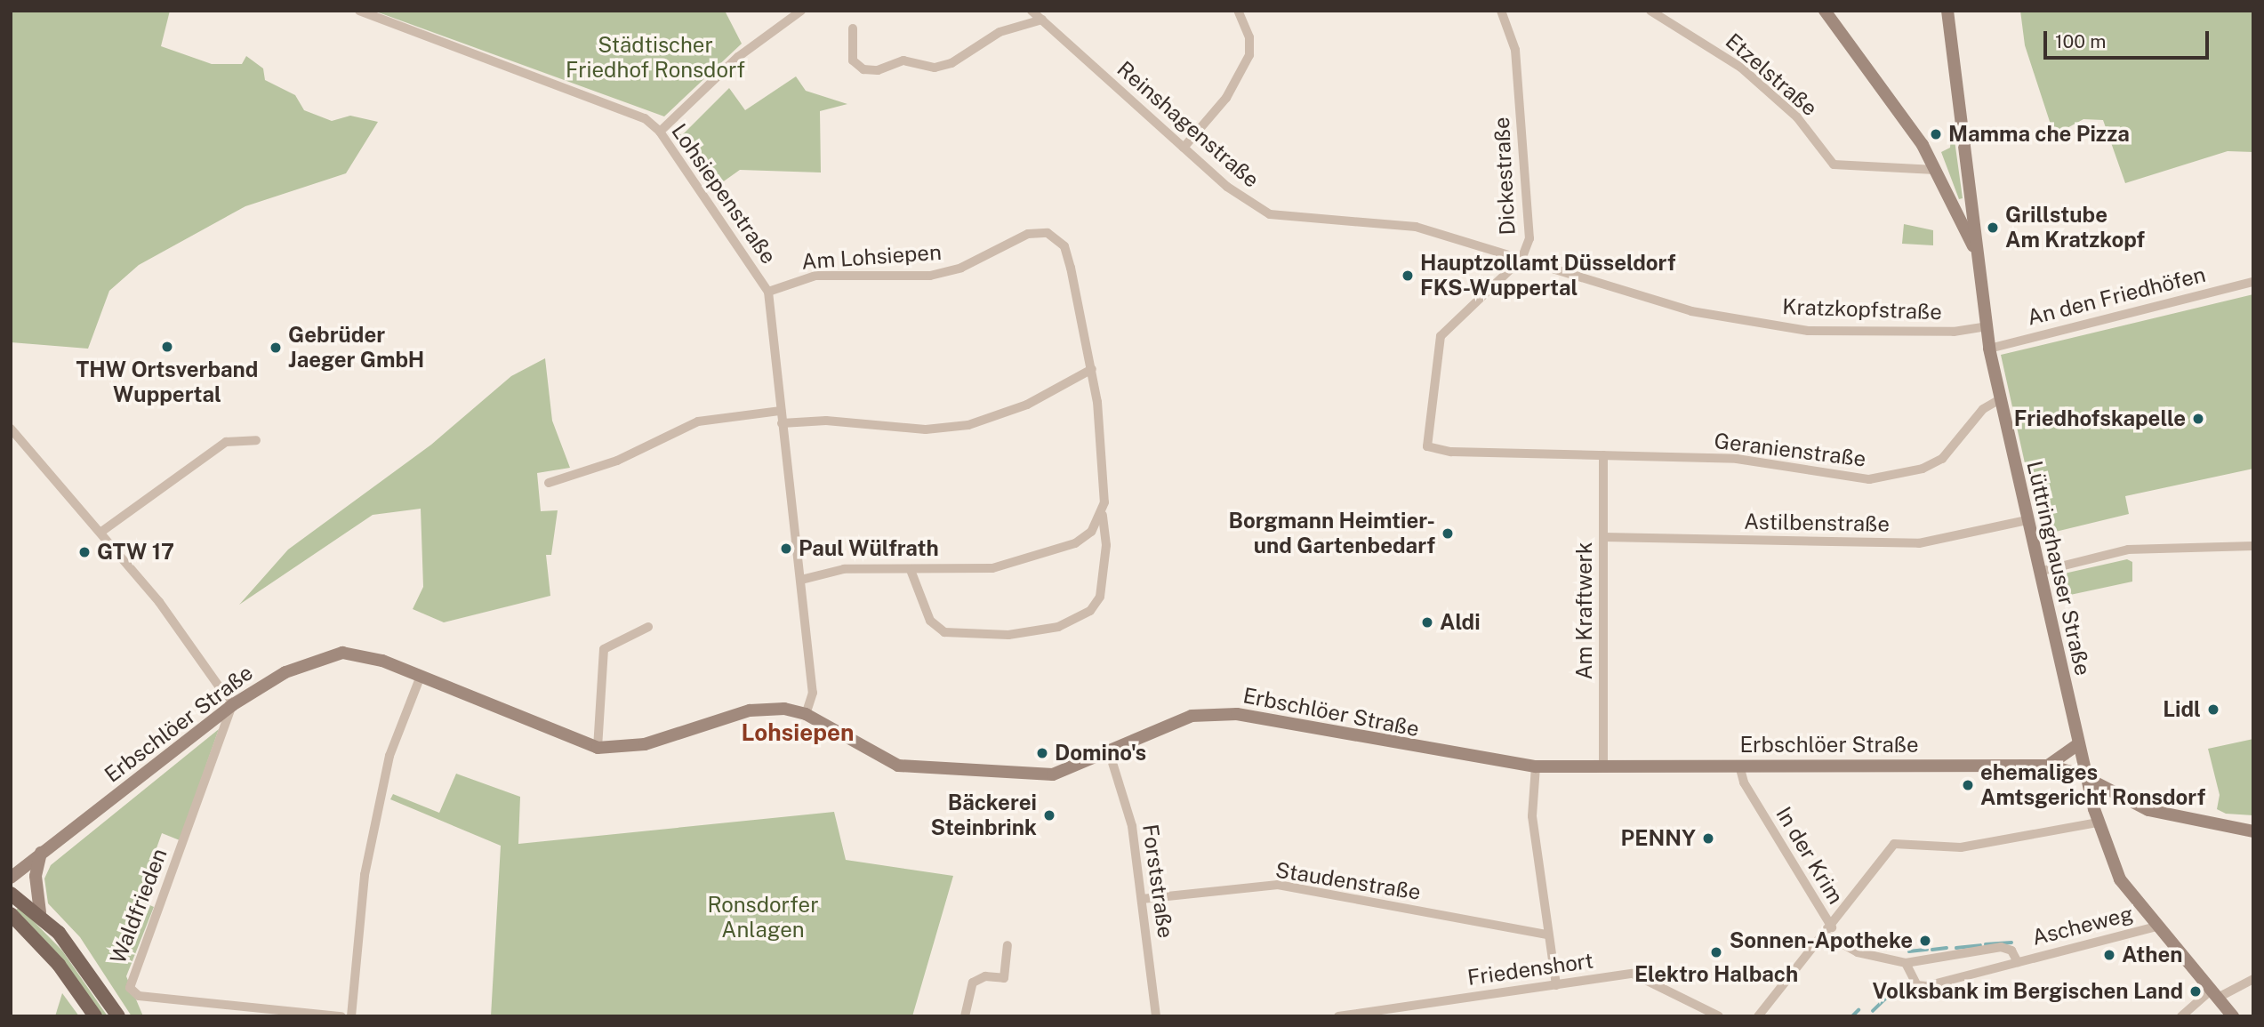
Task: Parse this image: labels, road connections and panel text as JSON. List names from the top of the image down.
{
  "streets": {
    "street": [
      "Etzelstraße",
      "Reinshagenstraße",
      "Dickestraße",
      "Lohsiepenstraße",
      "Am Lohsiepen",
      "An den Friedhöfen",
      "Kratzkopfstraße",
      "Geranienstraße",
      "Astilbenstraße",
      "Lüttringhauser Straße",
      "Am Kraftwerk",
      "Erbschlöer Straße",
      "In der Krim",
      "Forststraße",
      "Staudenstraße",
      "Waldfrieden",
      "Ascheweg",
      "Friedenshort"
    ]
  },
  "crossings": [
    ["Reinshagenstraße", "Dickestraße"],
    ["Reinshagenstraße", "Kratzkopfstraße"],
    ["Dickestraße", "Kratzkopfstraße"],
    ["Dickestraße", "Geranienstraße"],
    ["Lohsiepenstraße", "Am Lohsiepen"],
    ["Lohsiepenstraße", "Erbschlöer Straße"],
    ["An den Friedhöfen", "Lüttringhauser Straße"],
    ["Kratzkopfstraße", "Lüttringhauser Straße"],
    ["Geranienstraße", "Lüttringhauser Straße"],
    ["Geranienstraße", "Am Kraftwerk"],
    ["Astilbenstraße", "Lüttringhauser Straße"],
    ["Astilbenstraße", "Am Kraftwerk"],
    ["Lüttringhauser Straße", "Erbschlöer Straße"],
    ["Lüttringhauser Straße", "Ascheweg"],
    ["Am Kraftwerk", "Erbschlöer Straße"],
    ["Erbschlöer Straße", "In der Krim"],
    ["Erbschlöer Straße", "Forststraße"],
    ["Erbschlöer Straße", "Waldfrieden"],
    ["In der Krim", "Ascheweg"],
    ["Forststraße", "Staudenstraße"]
  ],
  "districts": ["Lohsiepen"],
  "parks": ["Städtischer Friedhof Ronsdorf", "Ronsdorfer Anlagen"],
  "places": [
    "Mamma che Pizza",
    "Grillstube Am Kratzkopf",
    "Hauptzollamt Düsseldorf FKS-Wuppertal",
    "THW Ortsverband Wuppertal",
    "Gebrüder Jaeger GmbH",
    "Friedhofskapelle",
    "Borgmann Heimtier- und Gartenbedarf",
    "Paul Wülfrath",
    "GTW 17",
    "Aldi",
    "Lidl",
    "Domino's",
    "ehemaliges Amtsgericht Ronsdorf",
    "Bäckerei Steinbrink",
    "PENNY",
    "Sonnen-Apotheke",
    "Elektro Halbach",
    "Athen",
    "Volksbank im Bergischen Land"
  ],
  "scale_bar": "100 m"
}
